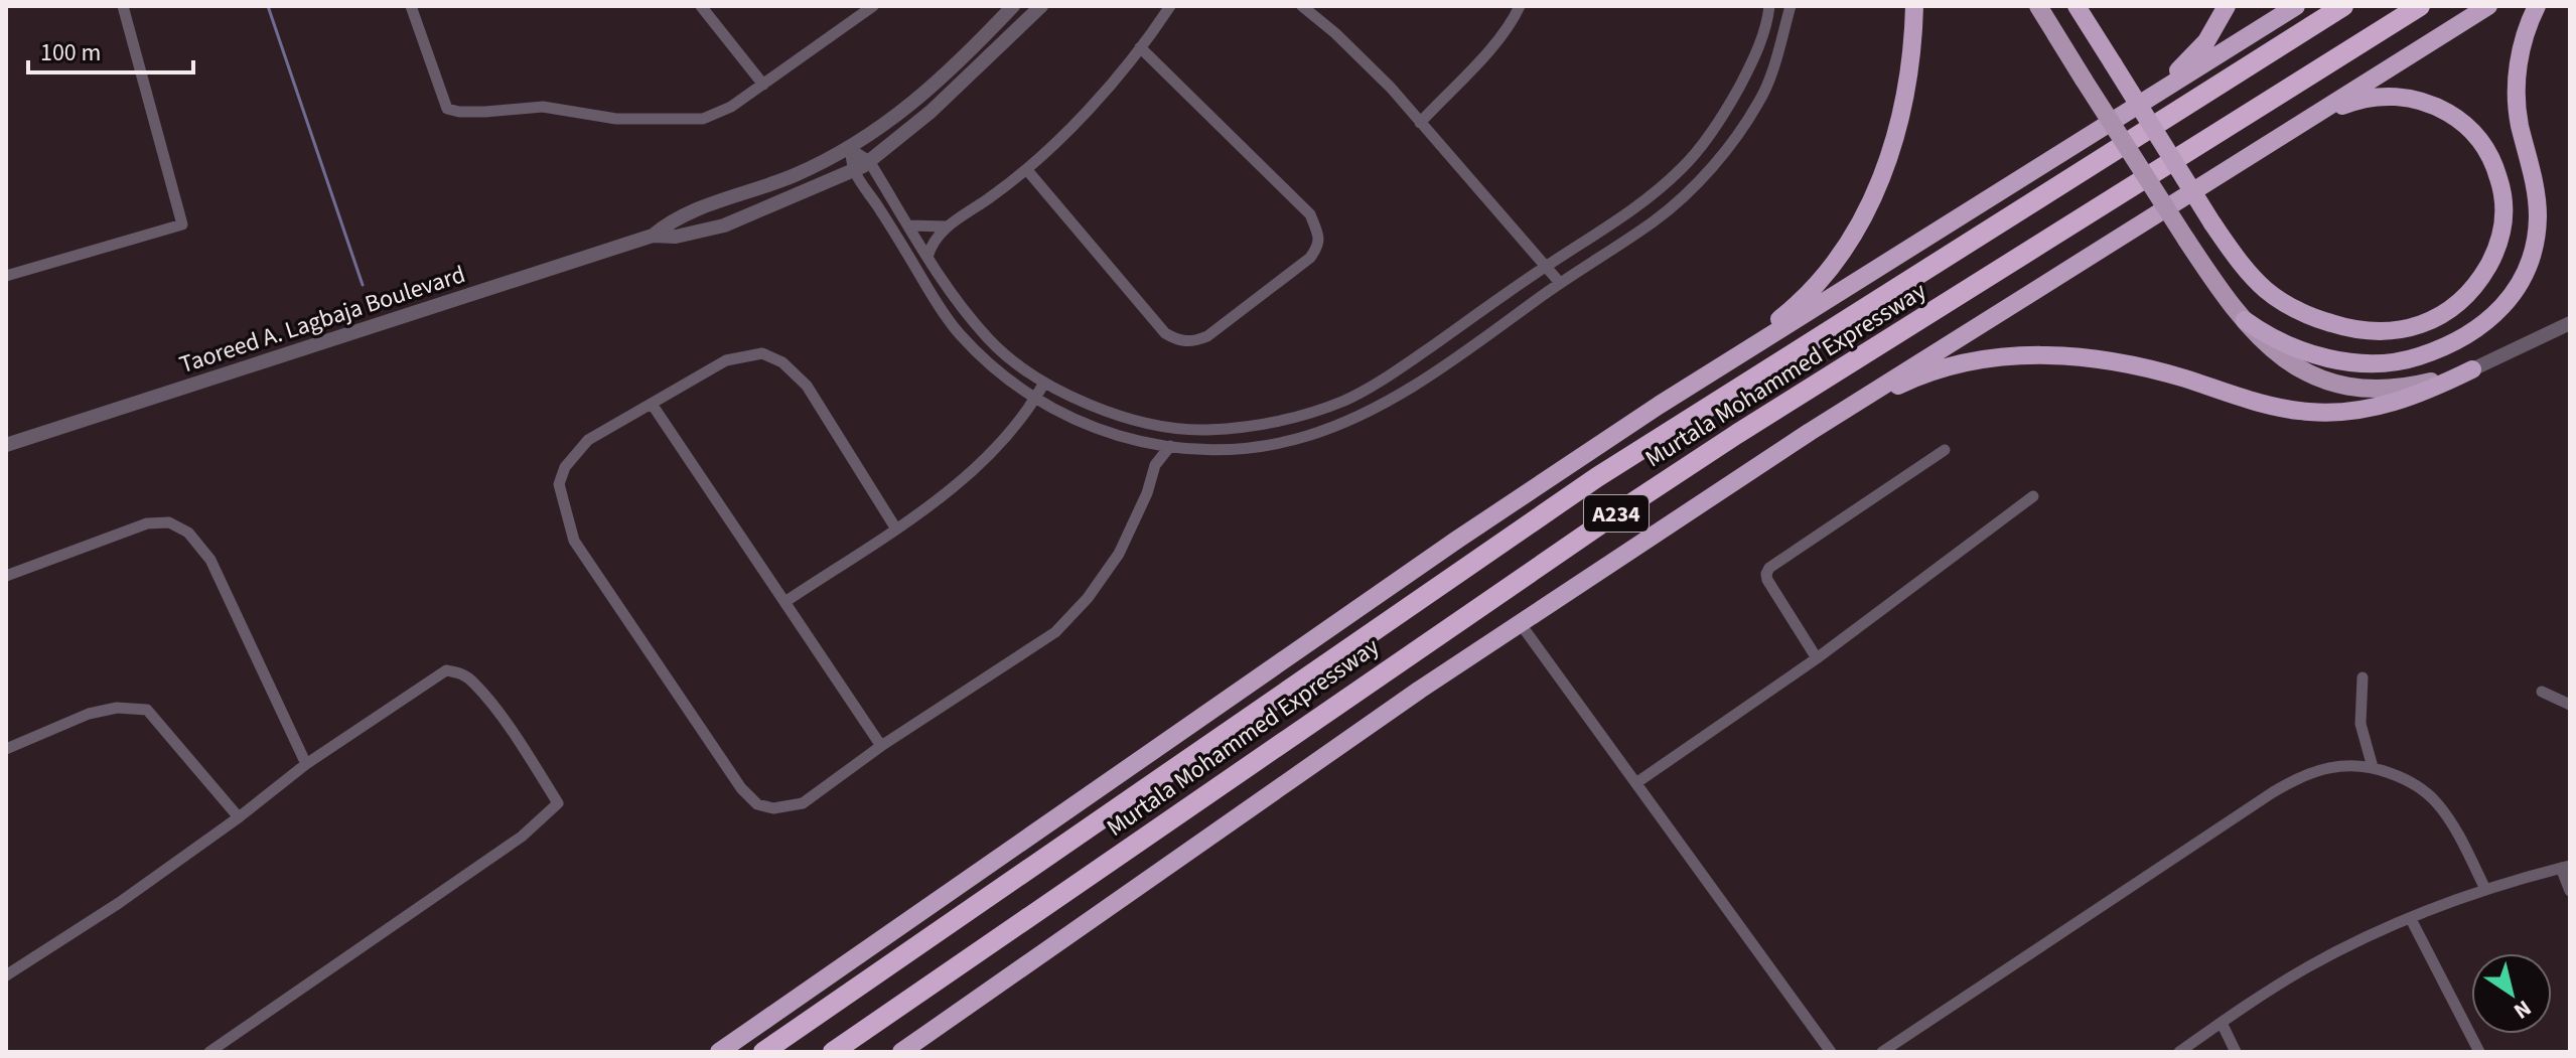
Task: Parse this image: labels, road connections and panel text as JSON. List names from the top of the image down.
{
  "streets": {
    "highway": ["Murtala Mohammed Expressway", "A234"],
    "street": ["Taoreed A. Lagbaja Boulevard"]
  },
  "scale_bar": "100 m",
  "north": "bottom right"
}
